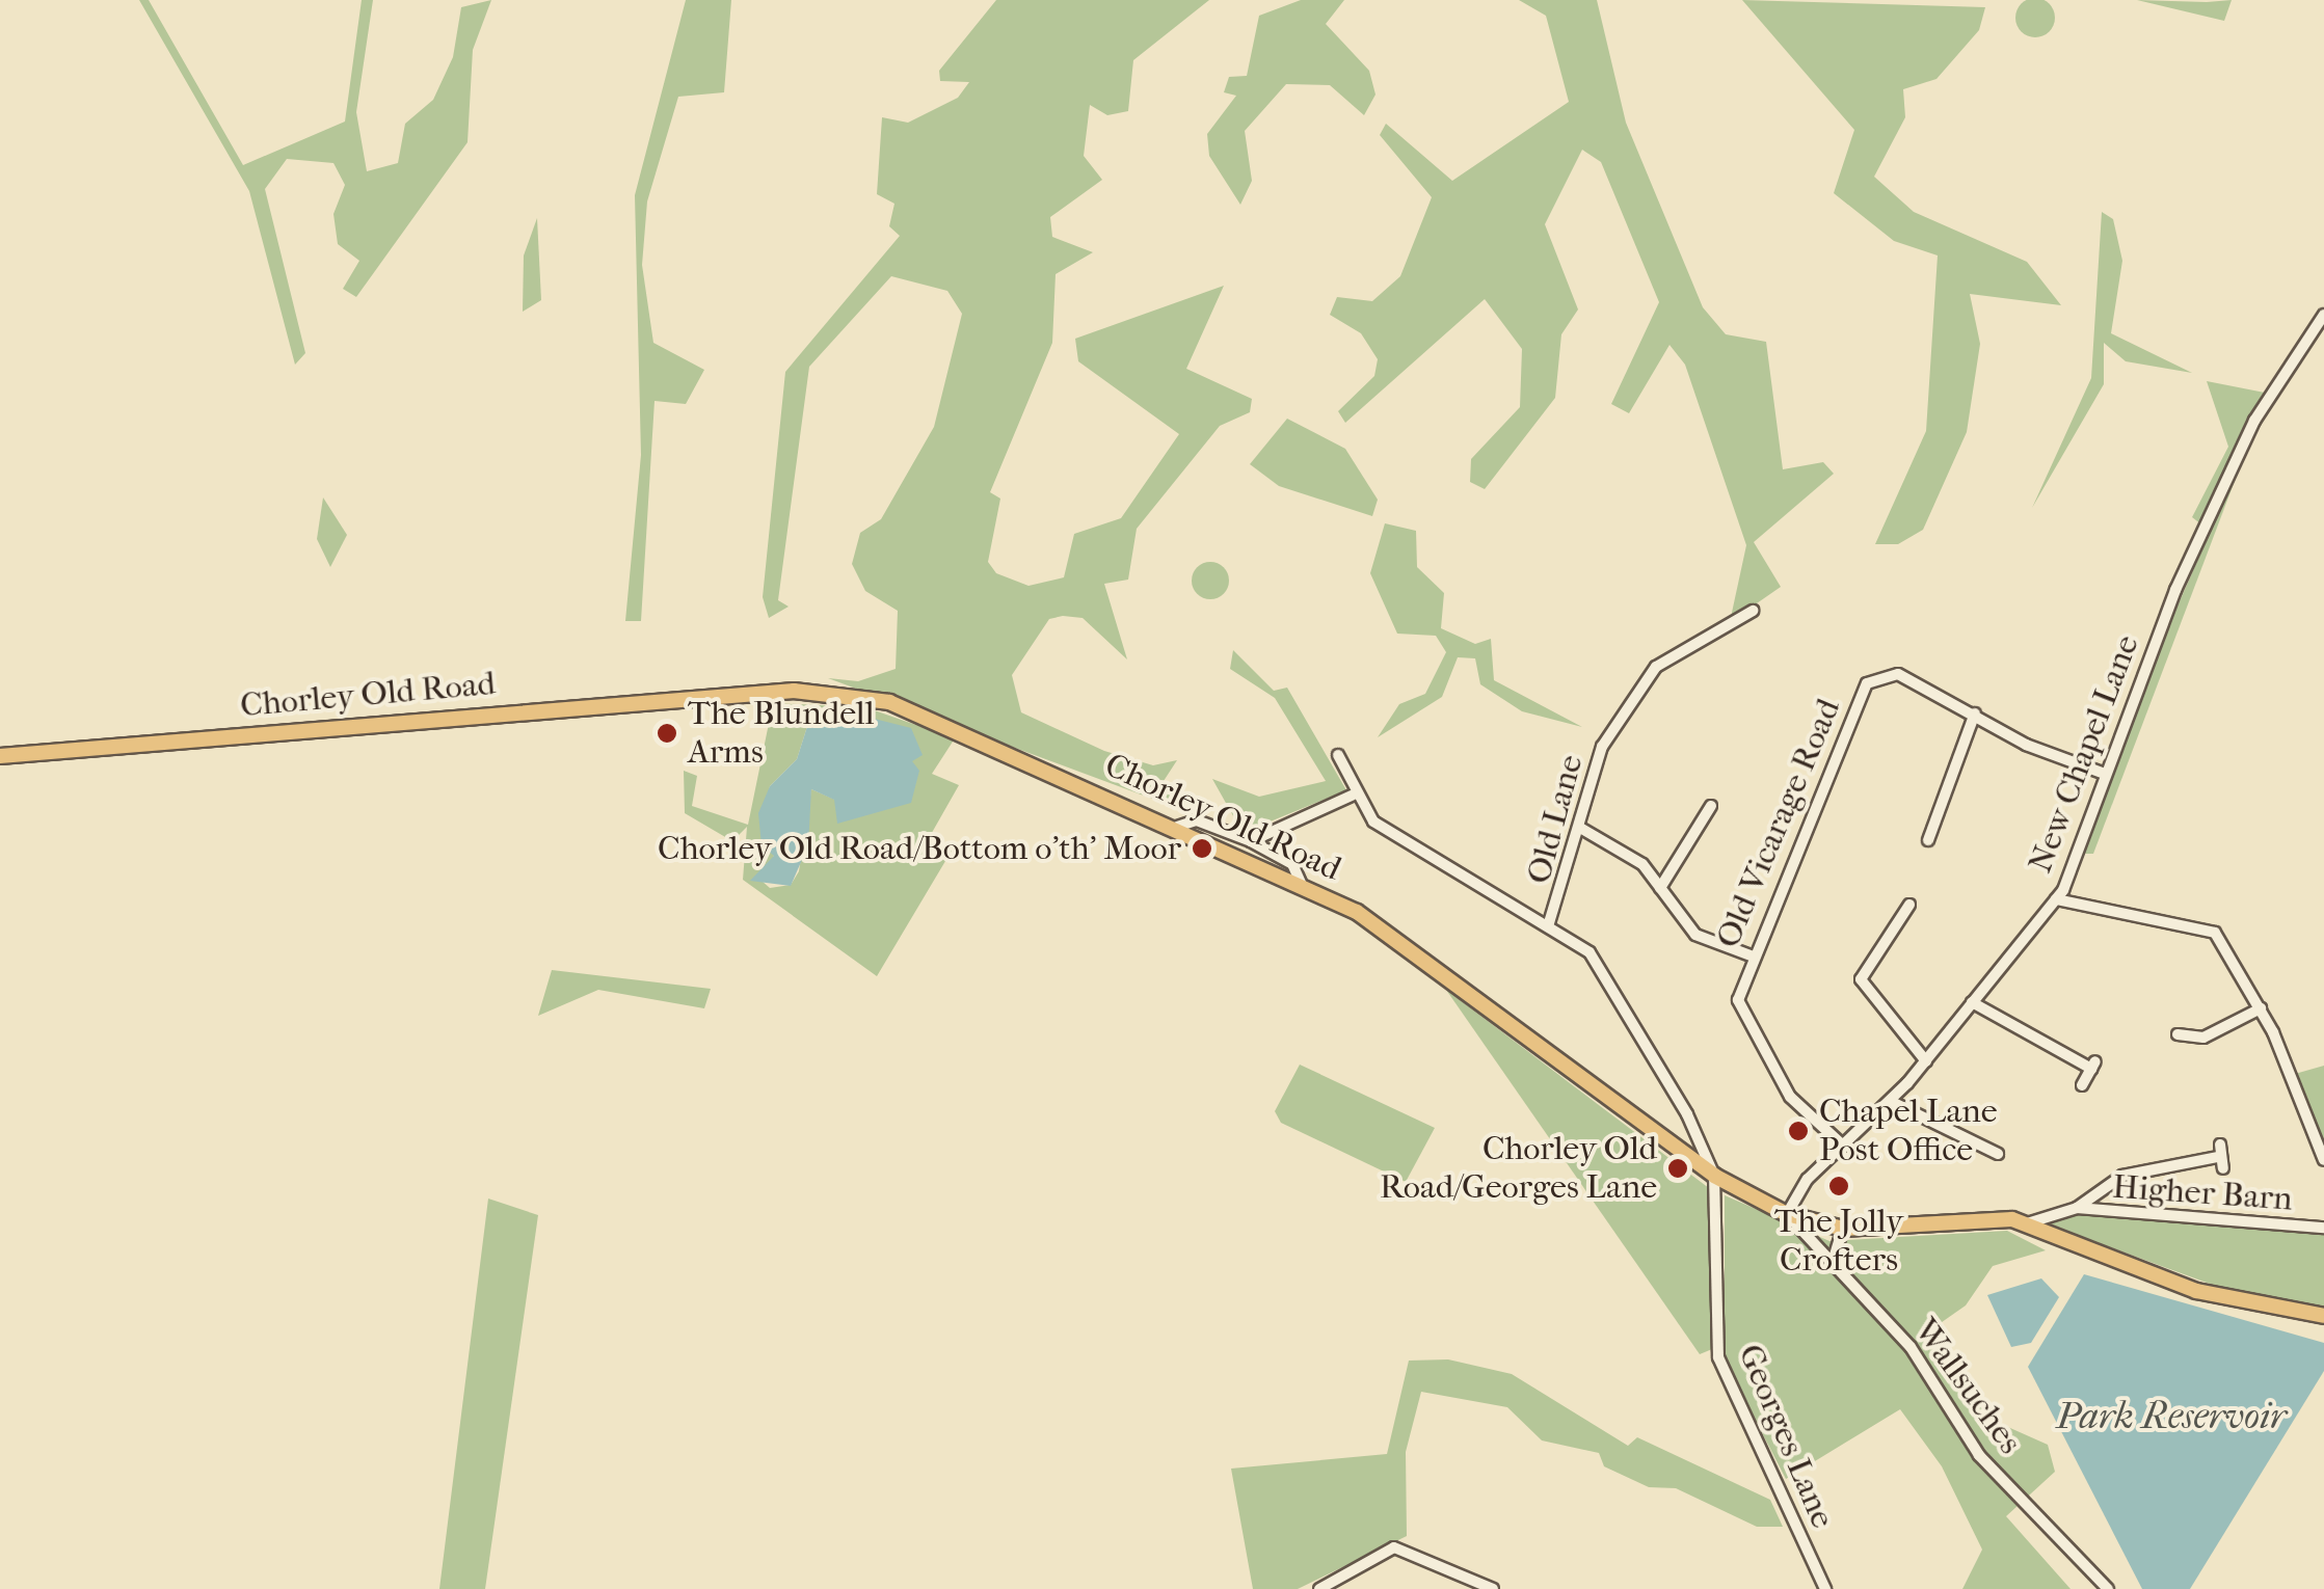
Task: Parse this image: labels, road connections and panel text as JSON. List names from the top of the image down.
{
  "streets": {
    "main road": ["Chorley Old Road"],
    "street": [
      "New Chapel Lane",
      "Old Lane",
      "Old Vicarage Road",
      "Higher Barn",
      "Wallsuches",
      "Georges Lane"
    ]
  },
  "crossings": [
    ["Chorley Old Road", "New Chapel Lane"],
    ["Chorley Old Road", "Wallsuches"],
    ["Chorley Old Road", "Georges Lane"],
    ["New Chapel Lane", "Old Vicarage Road"],
    ["New Chapel Lane", "Higher Barn"],
    ["New Chapel Lane", "Wallsuches"]
  ],
  "water": ["Park Reservoir"],
  "places": [
    "The Blundell Arms",
    "Chorley Old Road/Bottom o'th' Moor",
    "Chapel Lane Post Office",
    "Chorley Old Road/Georges Lane",
    "The Jolly Crofters"
  ]
}
